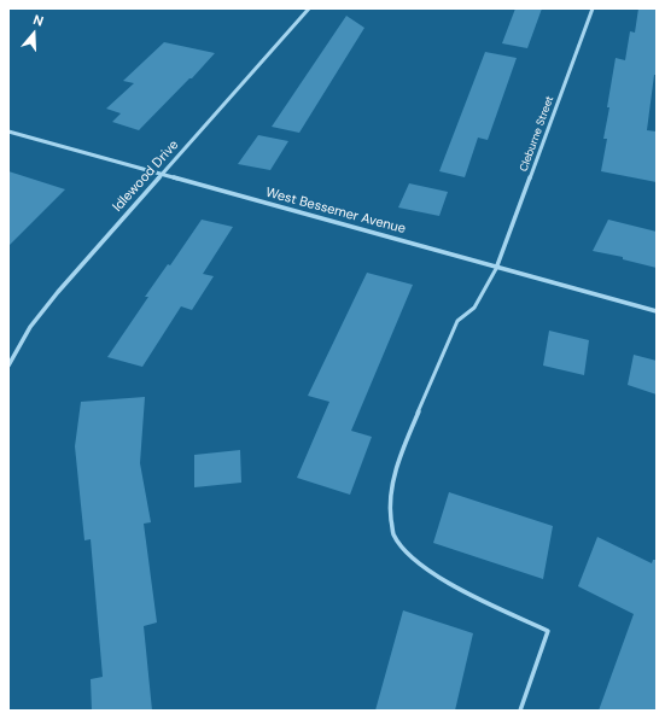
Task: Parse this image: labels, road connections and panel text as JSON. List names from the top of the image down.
{
  "streets": {
    "street": ["Cleburne Street", "Idlewood Drive", "West Bessemer Avenue"]
  },
  "crossings": [
    ["Cleburne Street", "West Bessemer Avenue"],
    ["Idlewood Drive", "West Bessemer Avenue"]
  ],
  "north": "top"
}
